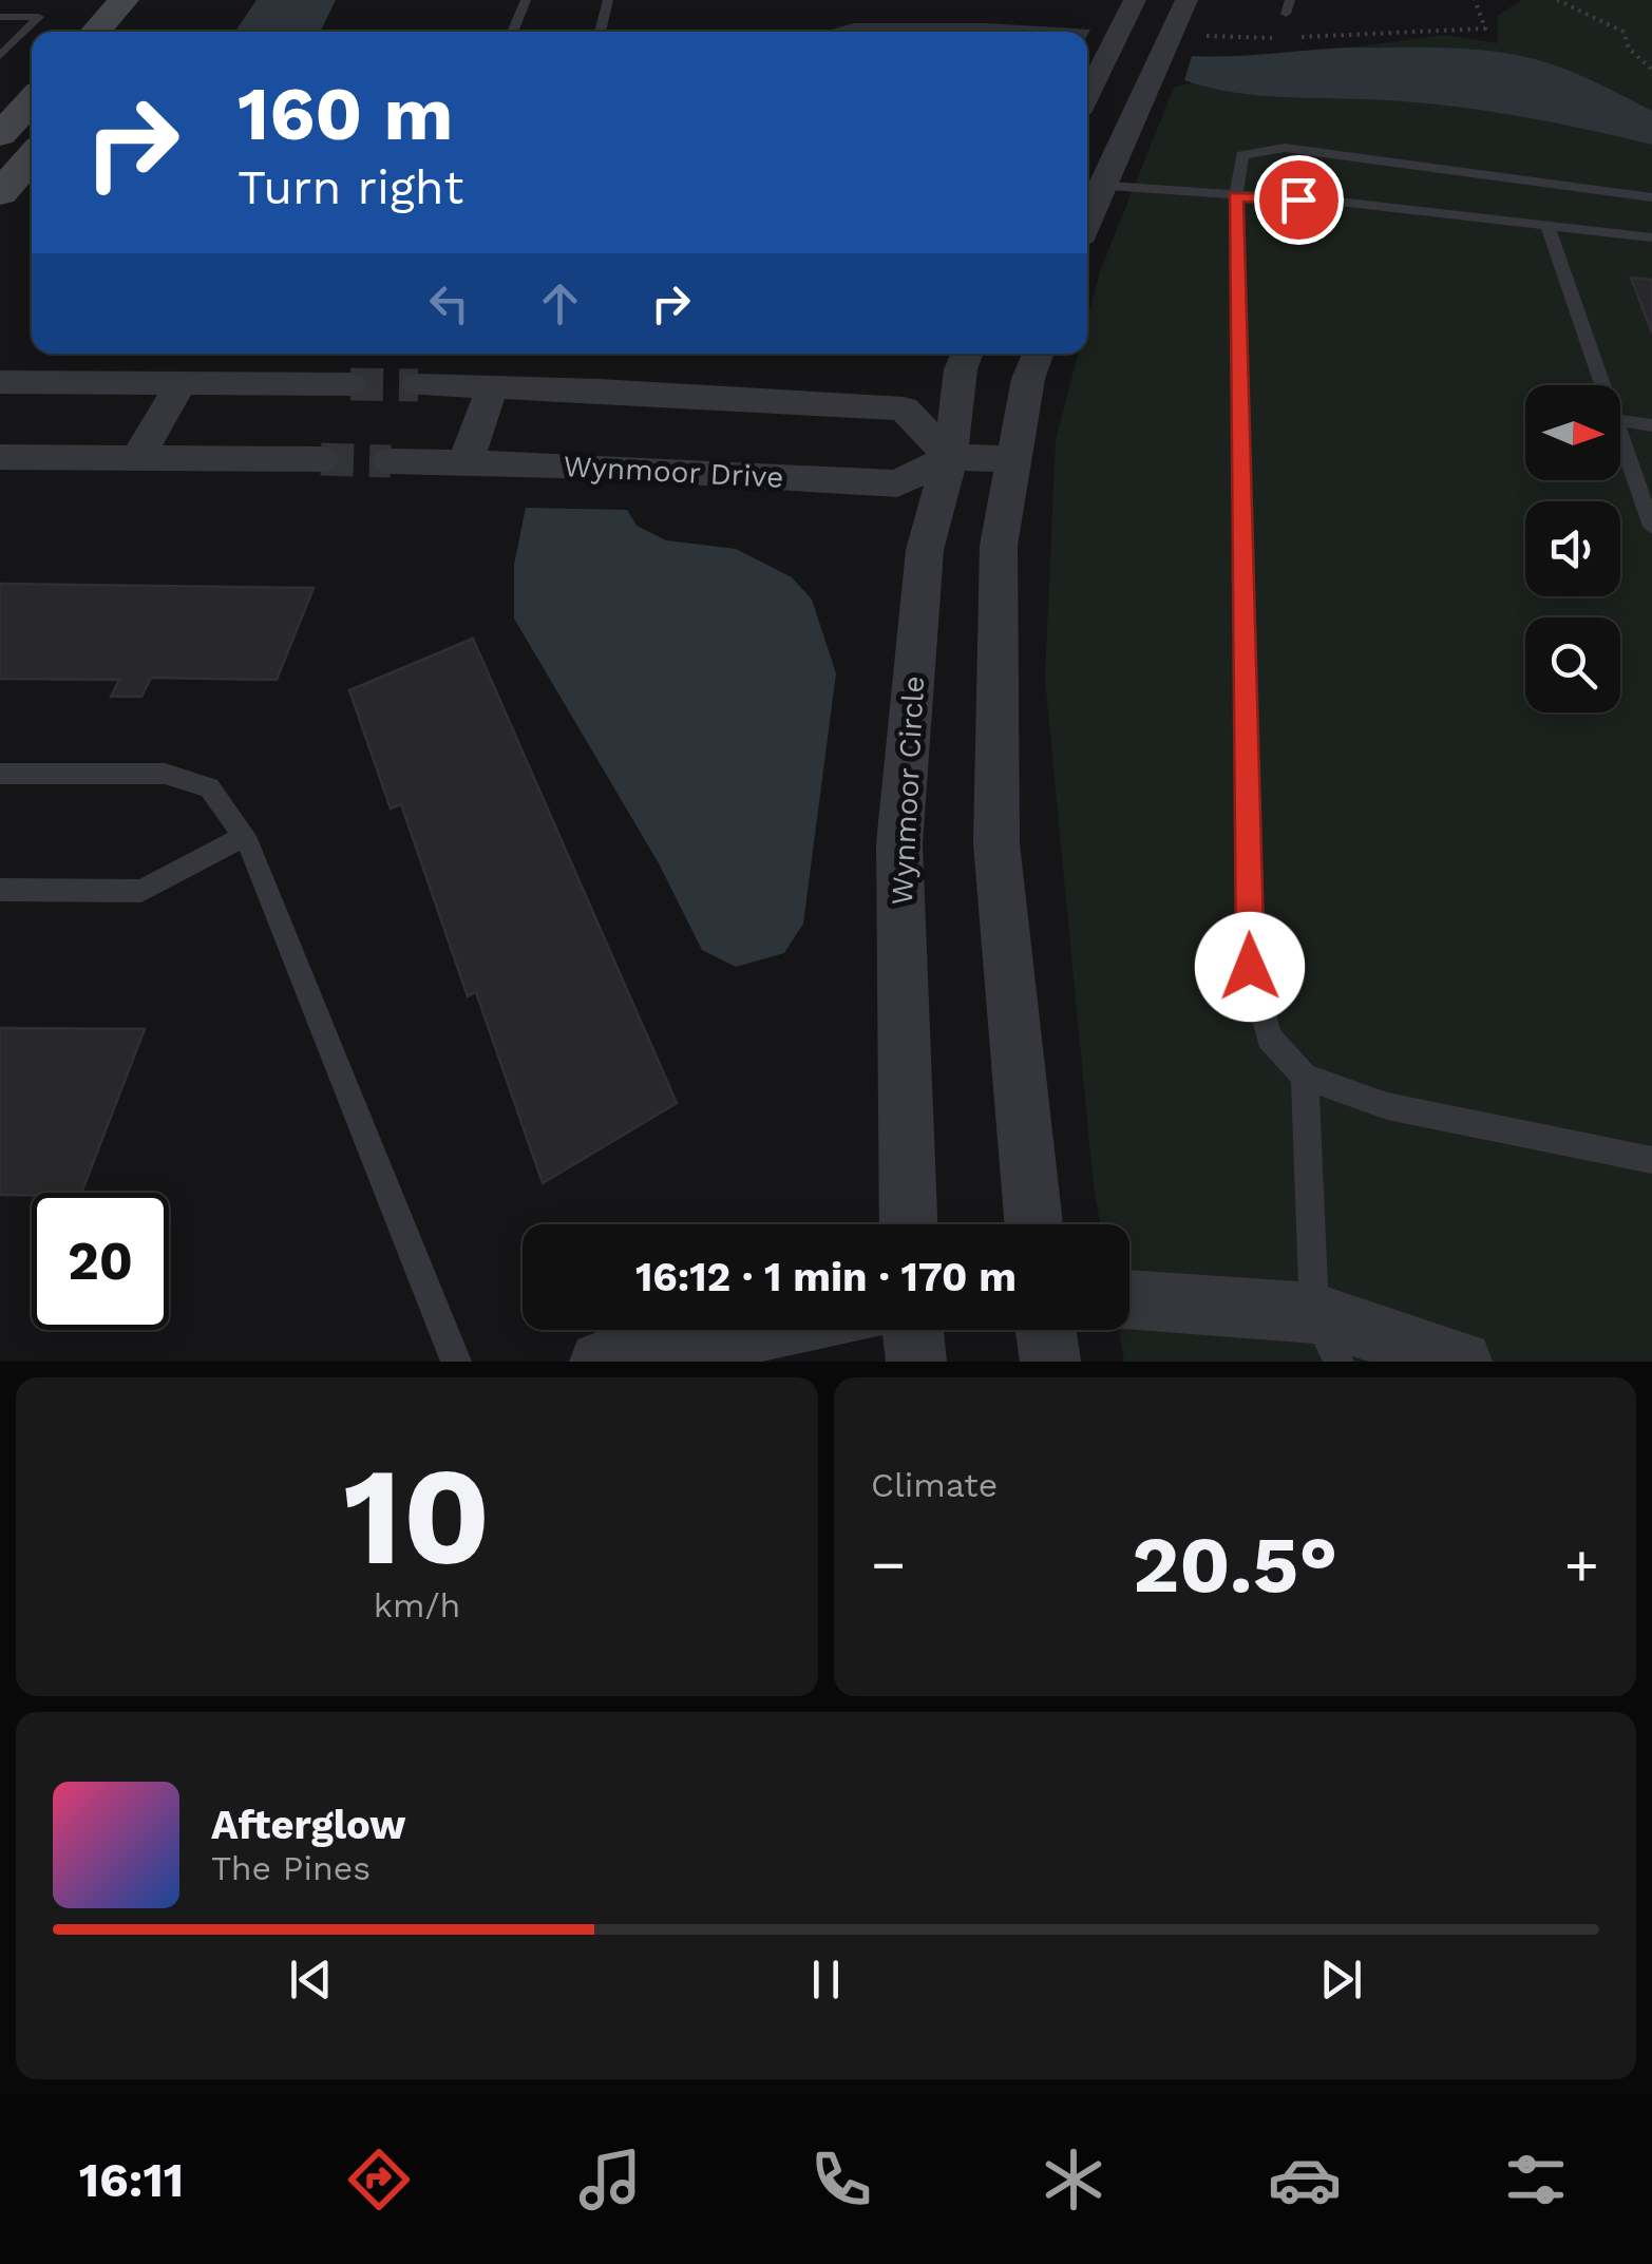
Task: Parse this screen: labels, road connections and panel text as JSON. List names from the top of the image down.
{
  "streets": {
    "street": ["Wynmoor Drive", "Wynmoor Circle"]
  },
  "crossings": [
    ["Wynmoor Drive", "Wynmoor Circle"]
  ],
  "north": "right",
  "page": {
    "turn": ["160 m", "Turn right"],
    "limit": "20",
    "trip": "16:12 · 1 min · 170 m",
    "tile": [
      ["10", "km/h"],
      "Climate"
    ],
    "heat": ["−", "20.5°", "+"],
    "song": ["Afterglow", "The Pines"],
    "tabs": "16:11"
  }
}
